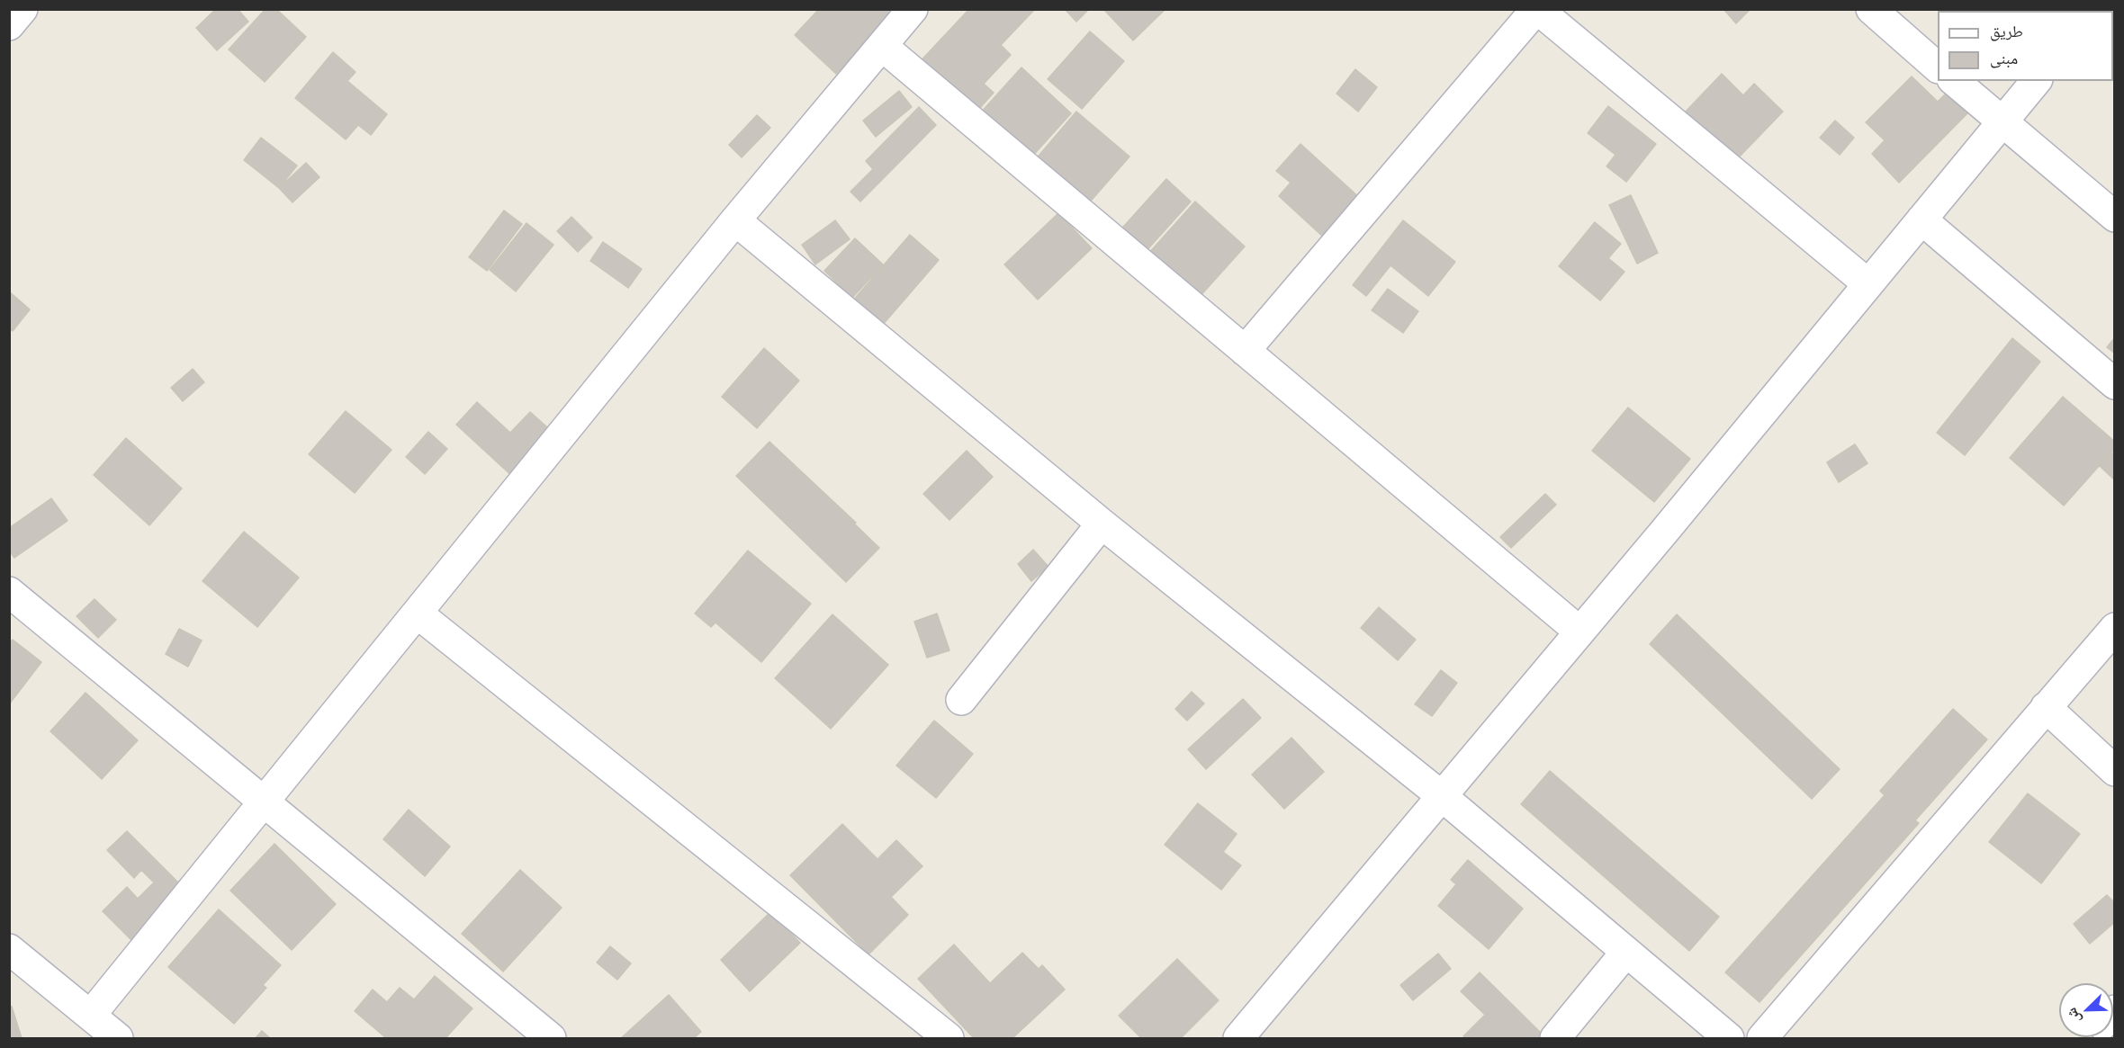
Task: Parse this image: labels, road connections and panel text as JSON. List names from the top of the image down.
{
  "legend": ["طريق", "مبنى"],
  "north": "bottom left"
}
